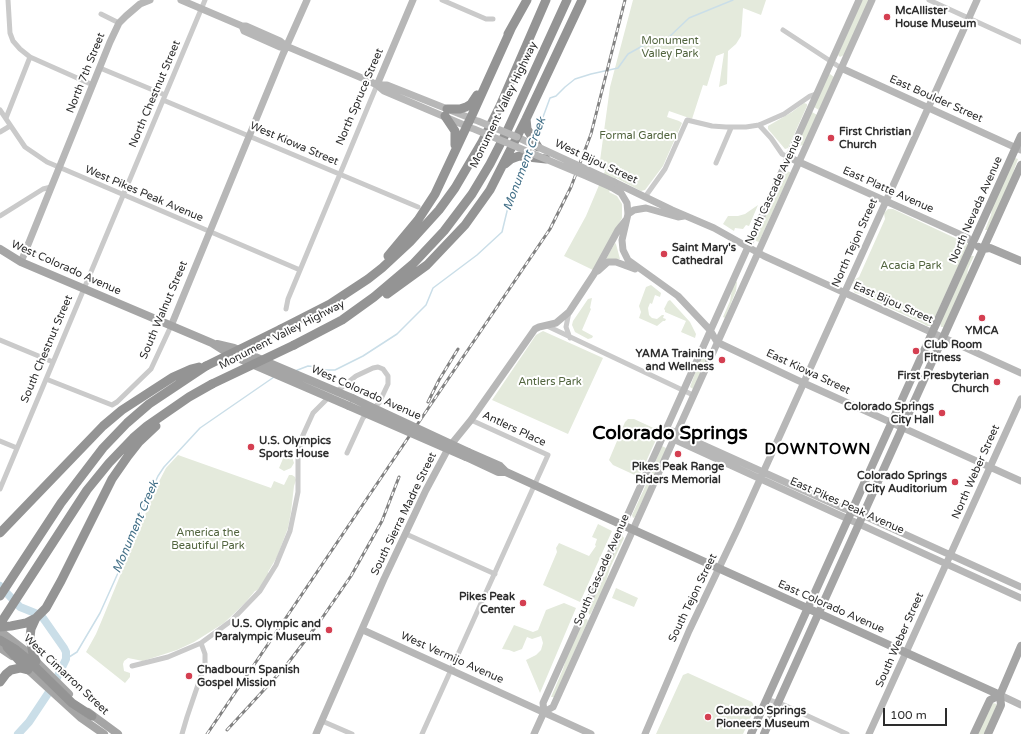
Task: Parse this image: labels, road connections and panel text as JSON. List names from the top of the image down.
{
  "streets": {
    "highway": ["Monument Valley Highway"],
    "main road": [
      "North 7th Street",
      "North Spruce Street",
      "East Boulder Street",
      "West Bijou Street",
      "North Cascade Avenue",
      "East Platte Avenue",
      "North Nevada Avenue",
      "North Tejon Street",
      "West Colorado Avenue",
      "East Bijou Street",
      "South Walnut Street",
      "East Kiowa Street",
      "North Weber Street",
      "East Pikes Peak Avenue",
      "South Sierra Madre Street",
      "South Cascade Avenue",
      "South Tejon Street",
      "East Colorado Avenue",
      "South Weber Street",
      "West Vermijo Avenue",
      "West Cimarron Street"
    ],
    "street": [
      "North Chestnut Street",
      "West Kiowa Street",
      "West Pikes Peak Avenue",
      "South Chestnut Street",
      "Antlers Place"
    ]
  },
  "crossings": [
    ["North 7th Street", "West Kiowa Street"],
    ["North 7th Street", "West Pikes Peak Avenue"],
    ["North 7th Street", "West Colorado Avenue"],
    ["North Chestnut Street", "West Kiowa Street"],
    ["North Chestnut Street", "West Bijou Street"],
    ["North Chestnut Street", "West Pikes Peak Avenue"],
    ["North Chestnut Street", "South Chestnut Street"],
    ["North Spruce Street", "West Kiowa Street"],
    ["North Spruce Street", "West Bijou Street"],
    ["North Spruce Street", "West Pikes Peak Avenue"],
    ["East Boulder Street", "North Cascade Avenue"],
    ["East Boulder Street", "North Nevada Avenue"],
    ["East Boulder Street", "North Tejon Street"],
    ["West Kiowa Street", "South Walnut Street"],
    ["West Bijou Street", "North Cascade Avenue"],
    ["West Bijou Street", "East Bijou Street"],
    ["West Bijou Street", "South Walnut Street"],
    ["North Cascade Avenue", "East Platte Avenue"],
    ["North Cascade Avenue", "East Bijou Street"],
    ["North Cascade Avenue", "East Kiowa Street"],
    ["North Cascade Avenue", "East Pikes Peak Avenue"],
    ["North Cascade Avenue", "South Cascade Avenue"],
    ["East Platte Avenue", "North Nevada Avenue"],
    ["East Platte Avenue", "North Tejon Street"],
    ["West Pikes Peak Avenue", "South Walnut Street"],
    ["West Pikes Peak Avenue", "South Chestnut Street"],
    ["North Nevada Avenue", "East Bijou Street"],
    ["North Nevada Avenue", "East Kiowa Street"],
    ["North Nevada Avenue", "East Pikes Peak Avenue"],
    ["North Nevada Avenue", "East Colorado Avenue"],
    ["North Tejon Street", "East Bijou Street"],
    ["North Tejon Street", "East Kiowa Street"],
    ["North Tejon Street", "East Pikes Peak Avenue"],
    ["North Tejon Street", "South Tejon Street"],
    ["West Colorado Avenue", "South Walnut Street"],
    ["West Colorado Avenue", "South Chestnut Street"],
    ["West Colorado Avenue", "Antlers Place"],
    ["West Colorado Avenue", "South Cascade Avenue"],
    ["West Colorado Avenue", "East Colorado Avenue"],
    ["South Walnut Street", "South Chestnut Street"],
    ["East Kiowa Street", "North Weber Street"],
    ["Antlers Place", "South Sierra Madre Street"],
    ["North Weber Street", "East Pikes Peak Avenue"],
    ["North Weber Street", "South Weber Street"],
    ["East Pikes Peak Avenue", "South Cascade Avenue"],
    ["East Pikes Peak Avenue", "South Tejon Street"],
    ["East Pikes Peak Avenue", "South Weber Street"],
    ["South Sierra Madre Street", "West Vermijo Avenue"],
    ["South Cascade Avenue", "East Colorado Avenue"],
    ["South Cascade Avenue", "West Vermijo Avenue"],
    ["South Tejon Street", "East Colorado Avenue"],
    ["East Colorado Avenue", "South Weber Street"]
  ],
  "districts": ["Colorado Springs", "DOWNTOWN"],
  "water": ["Monument Creek"],
  "parks": [
    "Monument Valley Park",
    "Formal Garden",
    "Acacia Park",
    "Antlers Park",
    "America the Beautiful Park"
  ],
  "places": [
    "McAllister House Museum",
    "First Christian Church",
    "Saint Mary's Cathedral",
    "YMCA",
    "Club Room Fitness",
    "YAMA Training and Wellness",
    "First Presbyterian Church",
    "Colorado Springs City Hall",
    "U.S. Olympics Sports House",
    "Pikes Peak Range Riders Memorial",
    "Colorado Springs City Auditorium",
    "Pikes Peak Center",
    "U.S. Olympic and Paralympic Museum",
    "Chadbourn Spanish Gospel Mission",
    "Colorado Springs Pioneers Museum"
  ],
  "scale_bar": "100 m"
}
